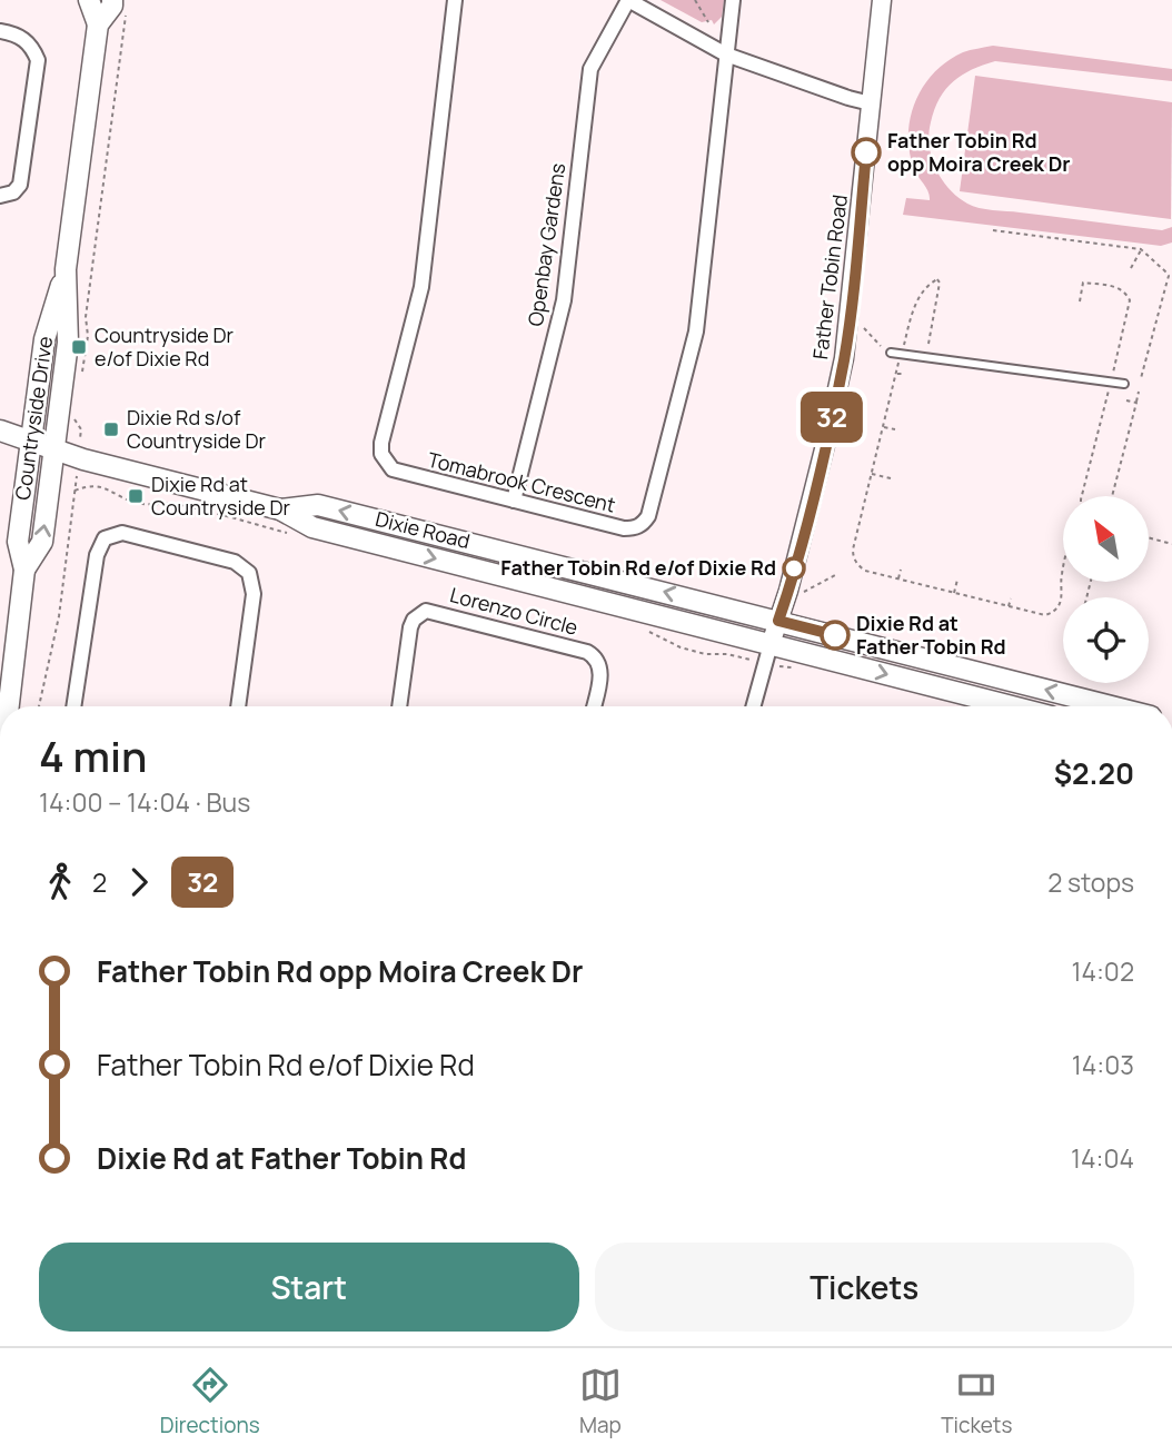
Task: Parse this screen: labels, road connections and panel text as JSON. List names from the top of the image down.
{
  "streets": {
    "main road": ["Countryside Drive", "Dixie Road"],
    "street": [
      "Openbay Gardens",
      "Father Tobin Road",
      "Tomabrook Crescent",
      "Lorenzo Circle"
    ]
  },
  "crossings": [
    ["Openbay Gardens", "Tomabrook Crescent"],
    ["Father Tobin Road", "Dixie Road"],
    ["Countryside Drive", "Dixie Road"]
  ],
  "places": {
    "other": ["Father Tobin Rd opp Moira Creek Dr", "Father Tobin Rd e/of Dixie Rd", "Dixie Rd at Father Tobin Rd"],
    "transit": ["Countryside Dr e/of Dixie Rd", "Dixie Rd s/of Countryside Dr", "Dixie Rd at Countryside Dr"]
  },
  "lines": ["bus line 32"],
  "north": "top left",
  "page": {
    "on_map": "32",
    "heading": ["4 min", "14:00 – 14:04 · Bus", "$2.20"],
    "legs": ["2", "32", "2 stops"],
    "list": [
      {
        "name": "Father Tobin Rd opp Moira Creek Dr",
        "value": "14:02"
      },
      {
        "name": "Father Tobin Rd e/of Dixie Rd",
        "value": "14:03"
      },
      {
        "name": "Dixie Rd at Father Tobin Rd",
        "value": "14:04"
      }
    ],
    "buttons": ["Start", "Tickets"],
    "tabs": ["Directions", "Map", "Tickets"]
  }
}
